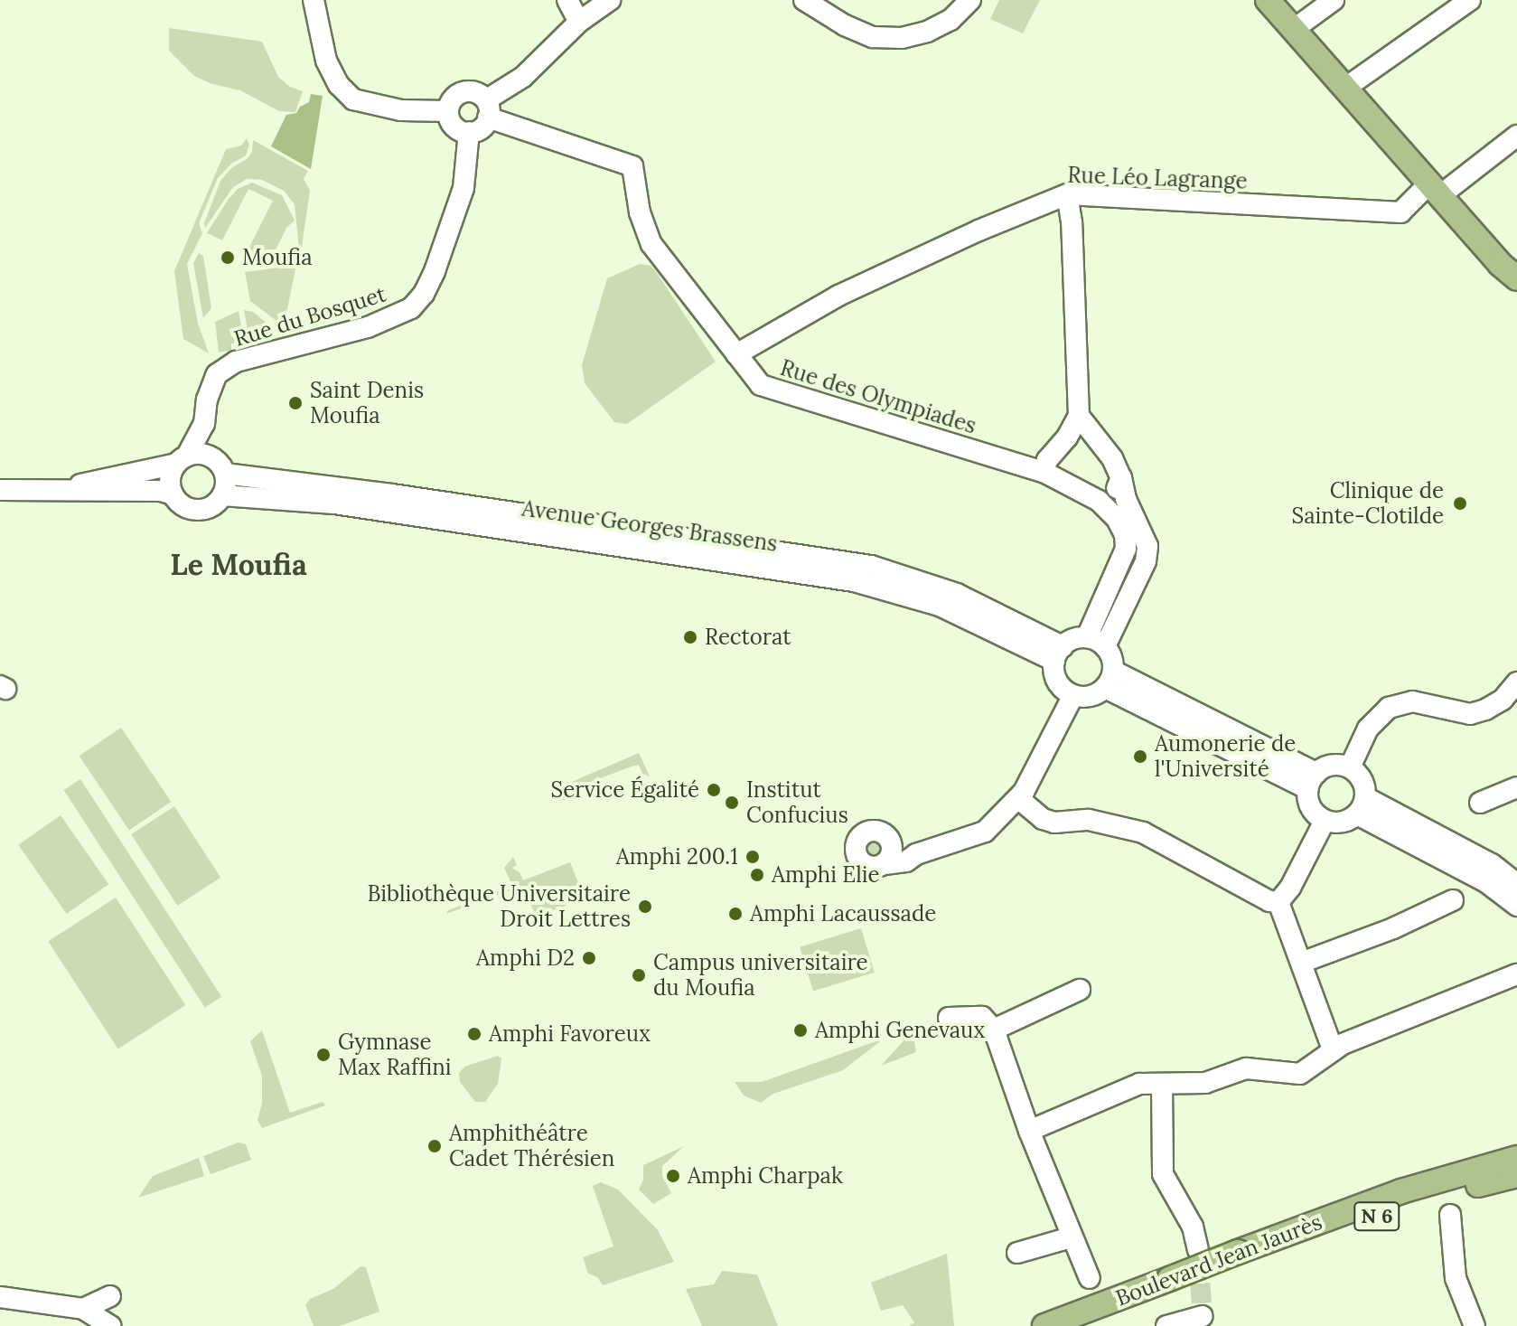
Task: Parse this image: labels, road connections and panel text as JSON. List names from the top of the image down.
{
  "streets": {
    "main road": ["N 6", "Boulevard Jean Jaurès"],
    "street": [
      "Rue Léo Lagrange",
      "Rue du Bosquet",
      "Rue des Olympiades",
      "Avenue Georges Brassens"
    ]
  },
  "crossings": [
    ["Rue Léo Lagrange", "Rue des Olympiades"],
    ["Rue du Bosquet", "Rue des Olympiades"],
    ["Rue du Bosquet", "Avenue Georges Brassens"]
  ],
  "districts": ["Le Moufia"],
  "places": [
    "Moufia",
    "Saint Denis Moufia",
    "Clinique de Sainte-Clotilde",
    "Rectorat",
    "Aumonerie de l'Université",
    "Service Égalité",
    "Institut Confucius",
    "Amphi 200.1",
    "Amphi Elie",
    "Bibliothèque Universitaire Droit Lettres",
    "Amphi Lacaussade",
    "Amphi D2",
    "Campus universitaire du Moufia",
    "Amphi Genevaux",
    "Amphi Favoreux",
    "Gymnase Max Raffini",
    "Amphithéâtre Cadet Thérésien",
    "Amphi Charpak"
  ]
}
